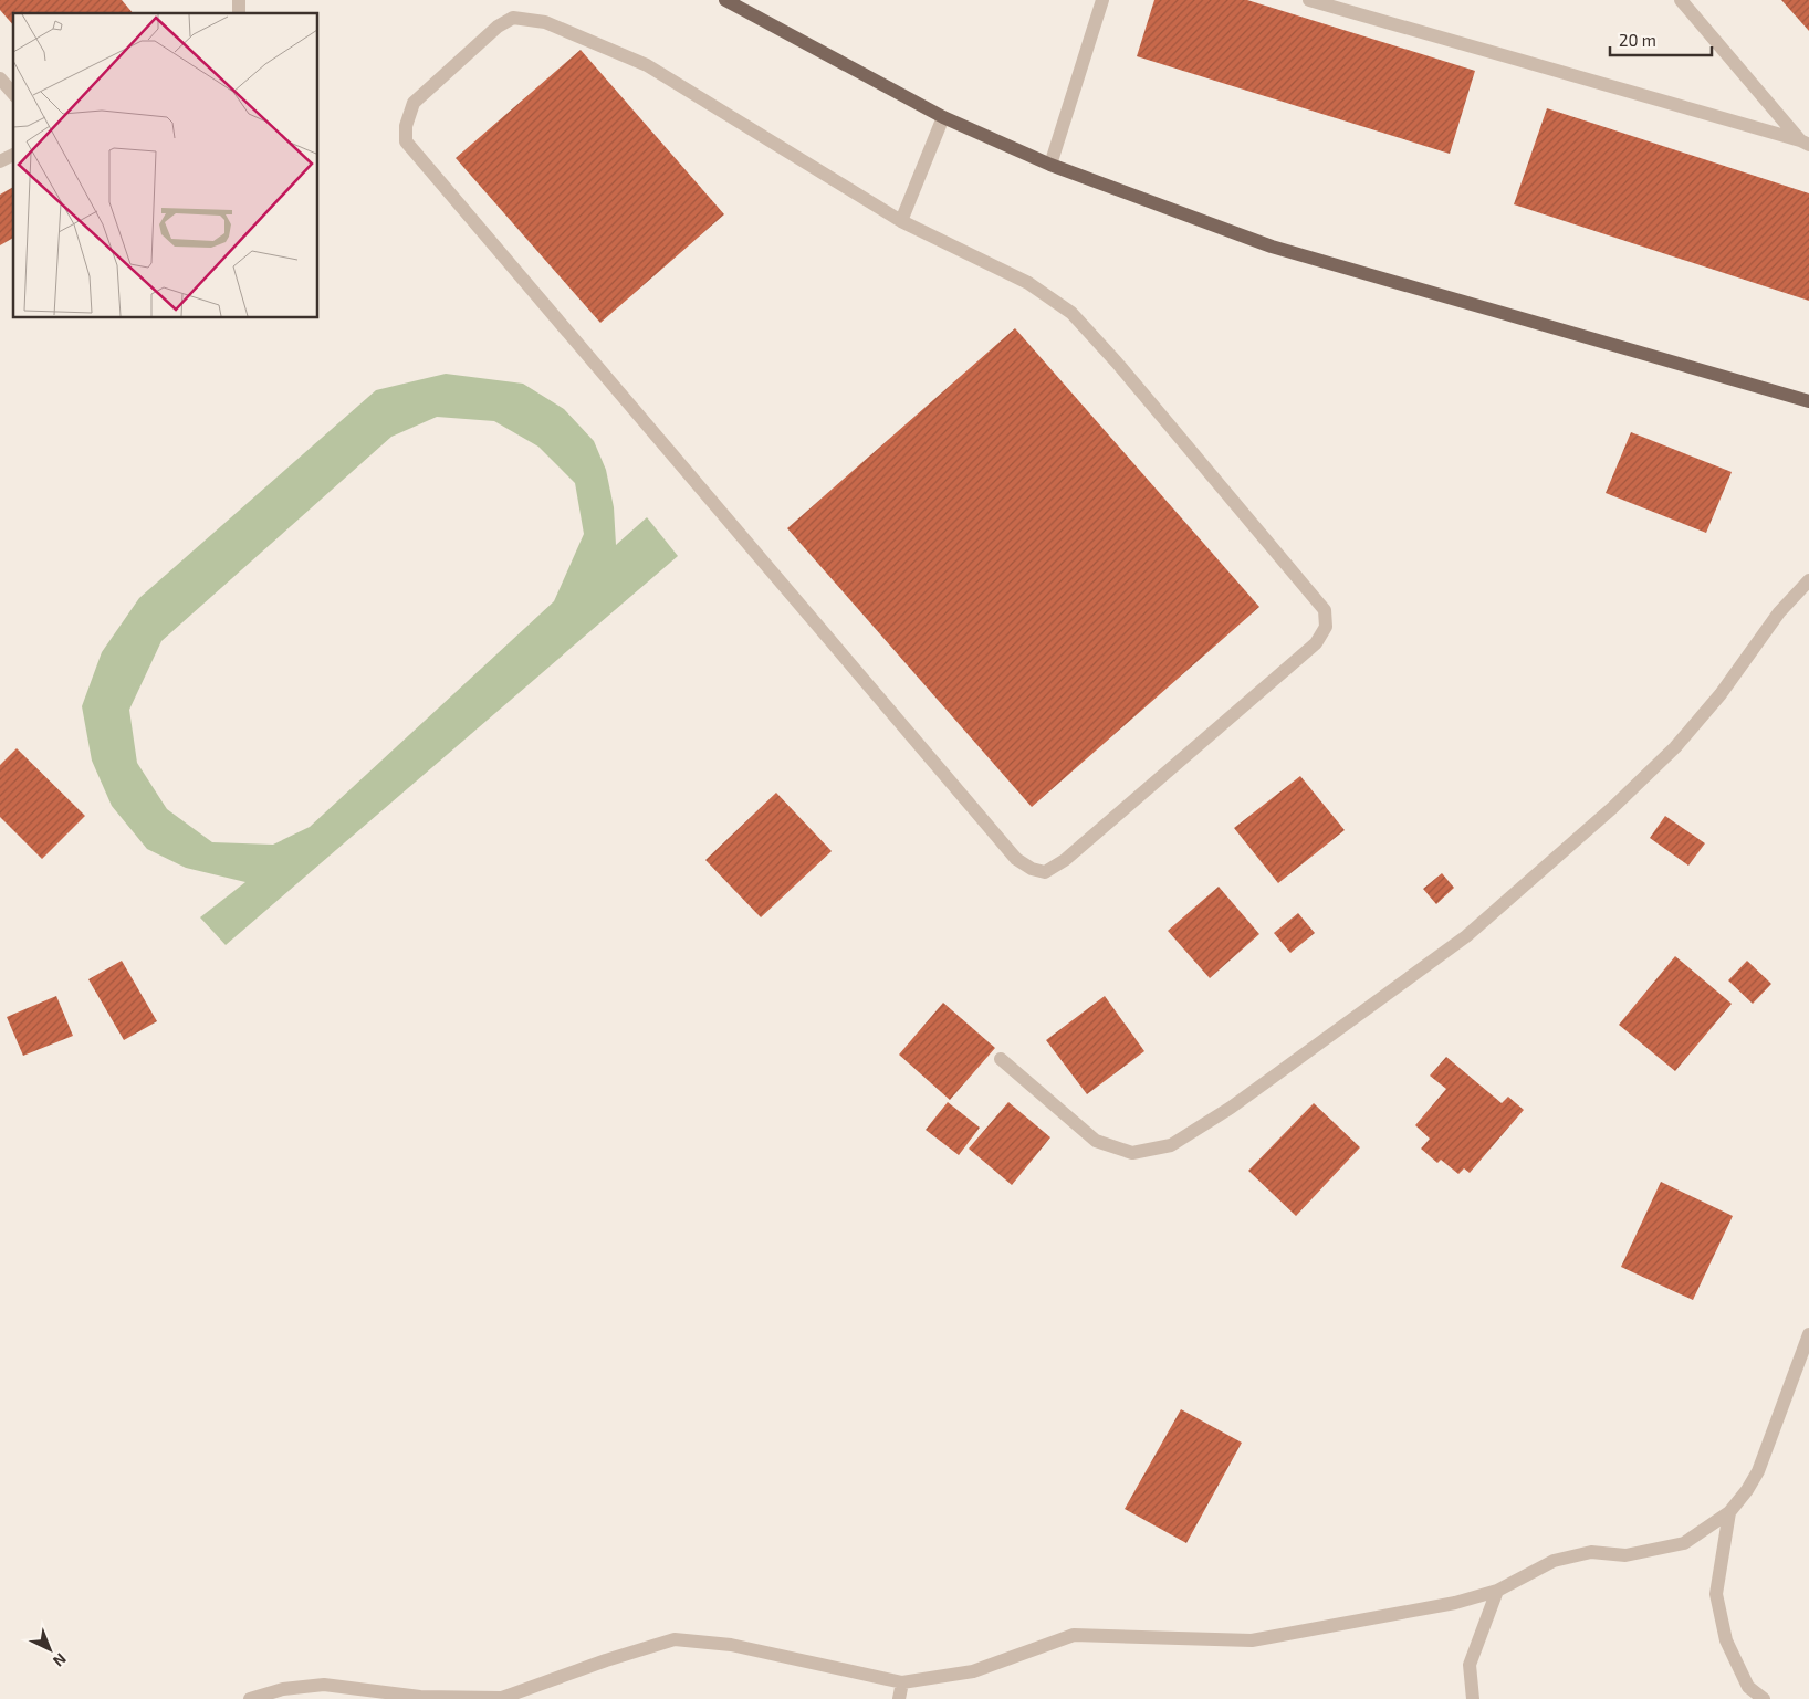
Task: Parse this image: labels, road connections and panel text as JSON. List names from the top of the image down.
{
  "scale_bar": "20 m",
  "north": "bottom right"
}
